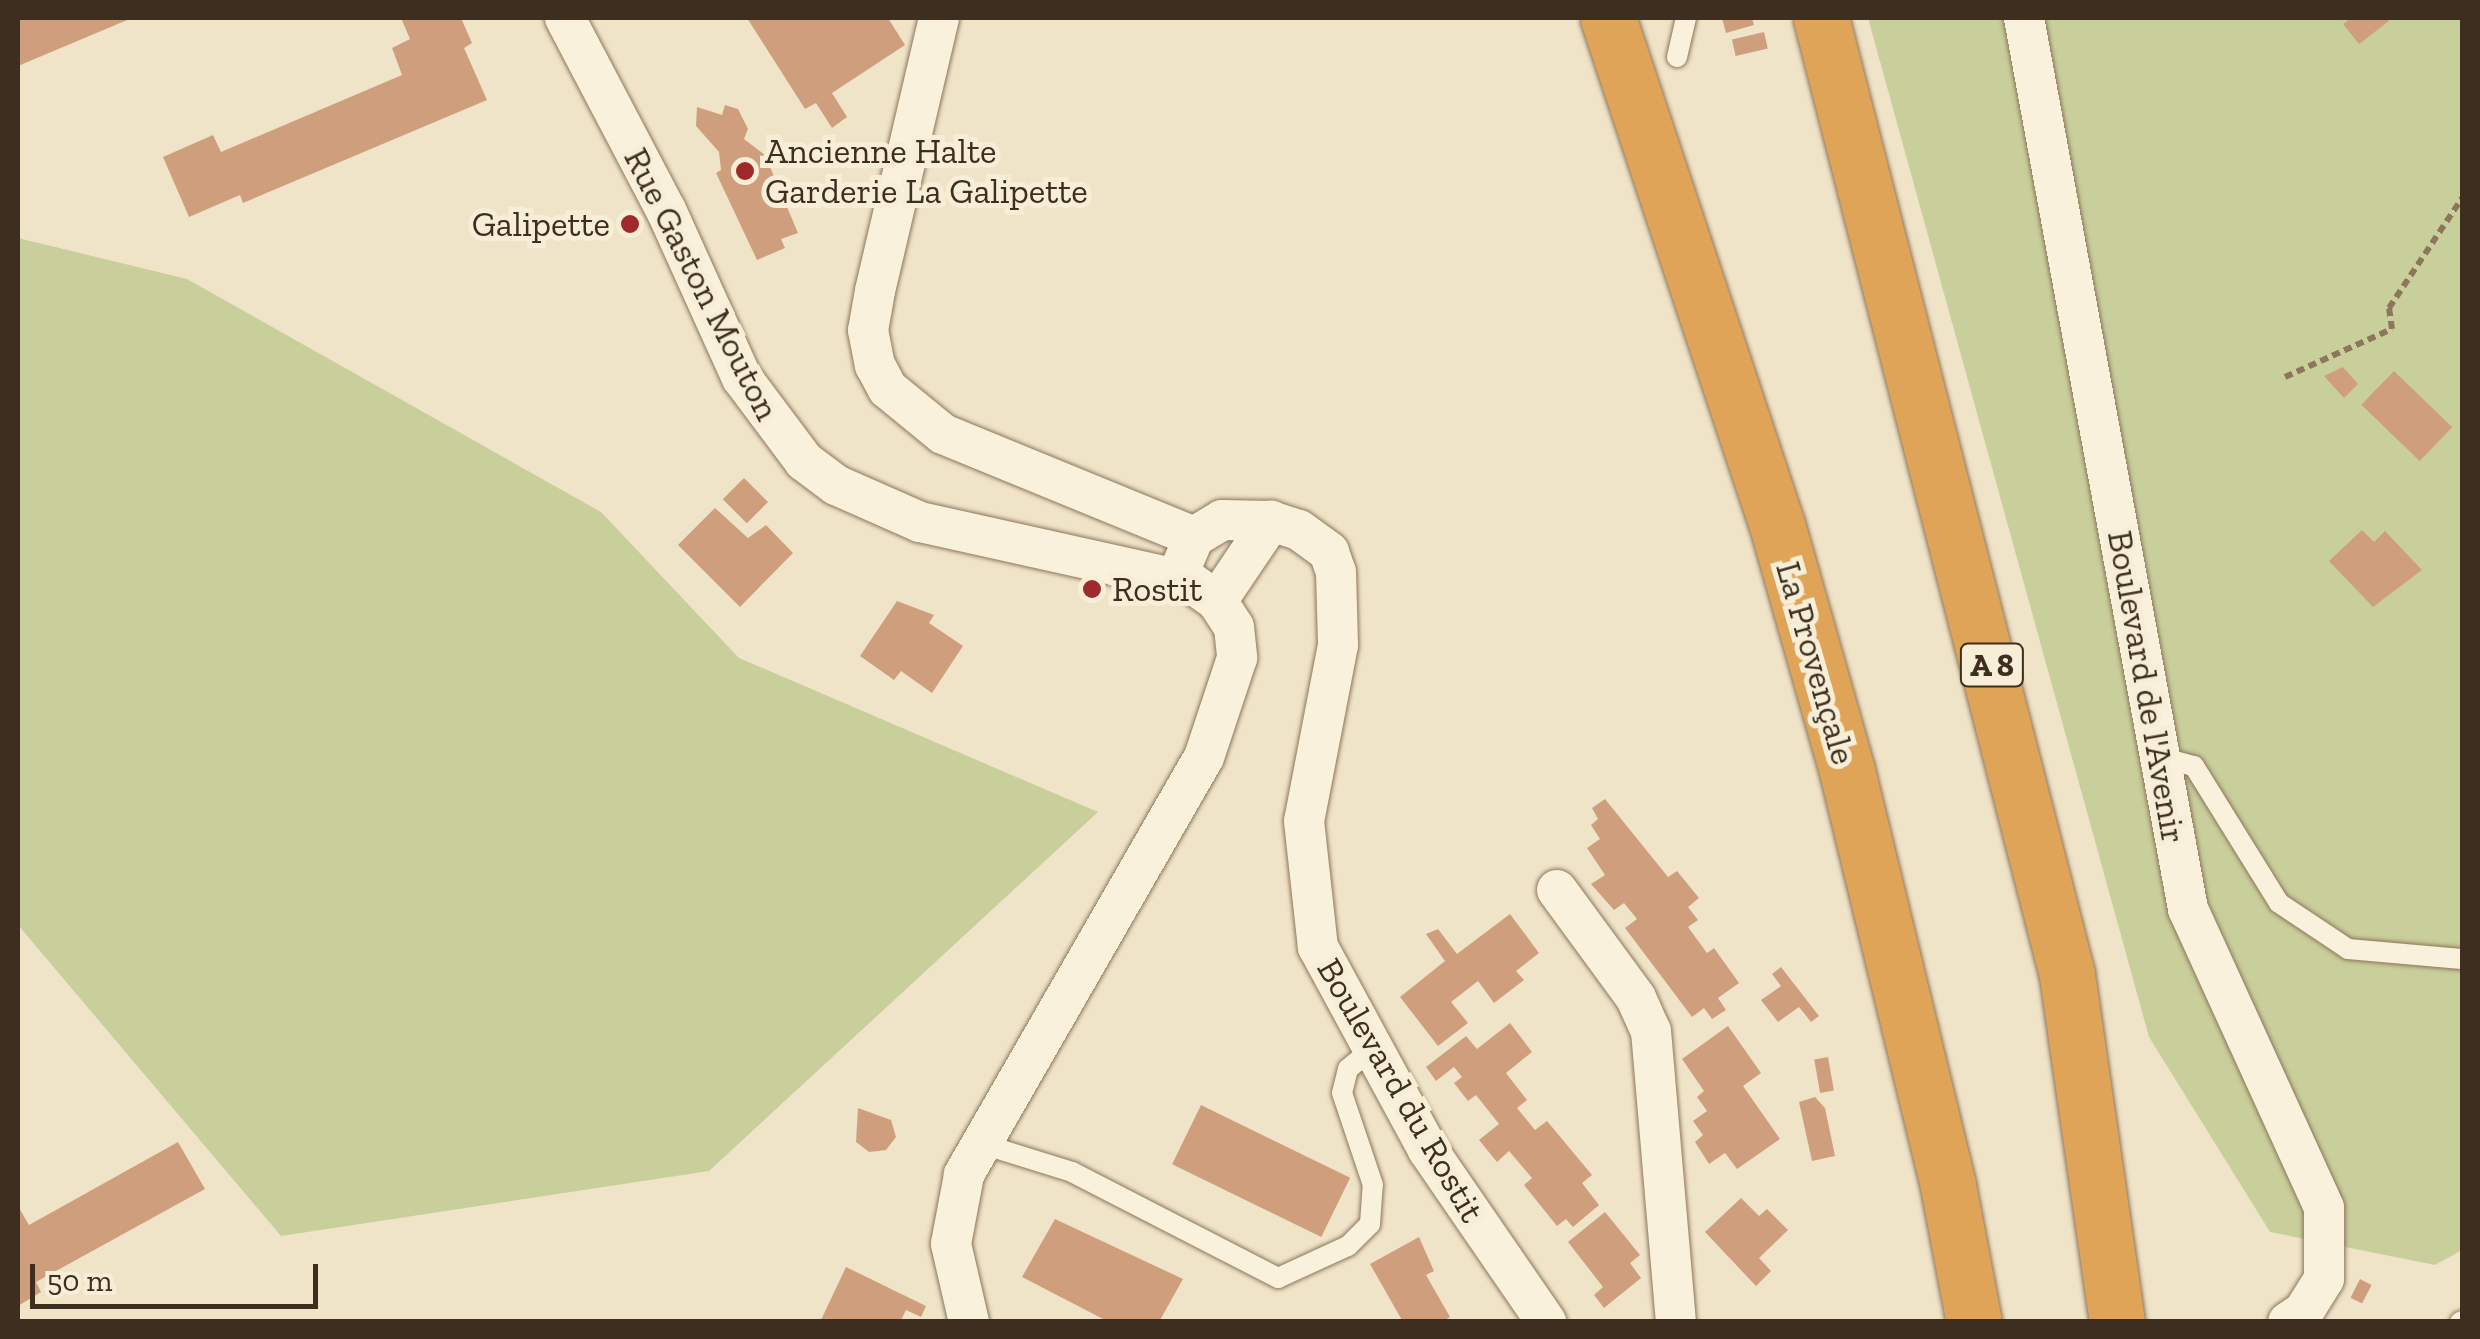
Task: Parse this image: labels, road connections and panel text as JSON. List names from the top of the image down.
{
  "streets": {
    "highway": ["La Provençale", "A 8"],
    "street": ["Rue Gaston Mouton", "Boulevard de l'Avenir", "Boulevard du Rostit"]
  },
  "places": ["Ancienne Halte Garderie La Galipette", "Galipette", "Rostit"],
  "scale_bar": "50 m"
}
